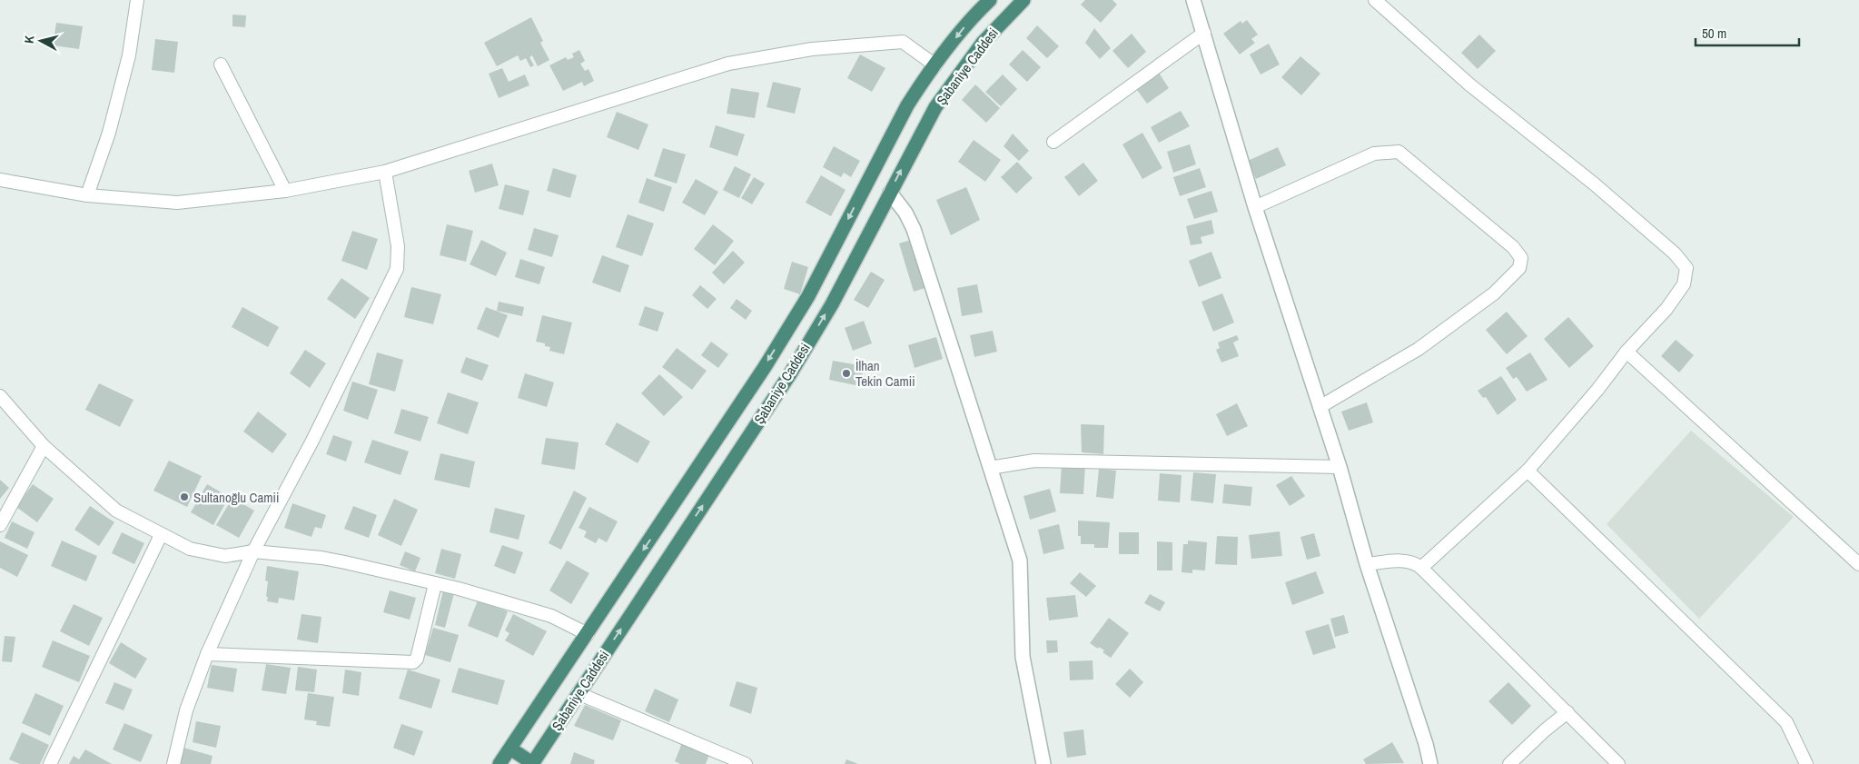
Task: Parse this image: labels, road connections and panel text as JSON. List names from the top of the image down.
{
  "streets": {
    "highway": ["Şabaniye Caddesi"]
  },
  "places": ["İlhan Tekin Camii", "Sultanoğlu Camii"],
  "scale_bar": "50 m",
  "north": "left"
}
